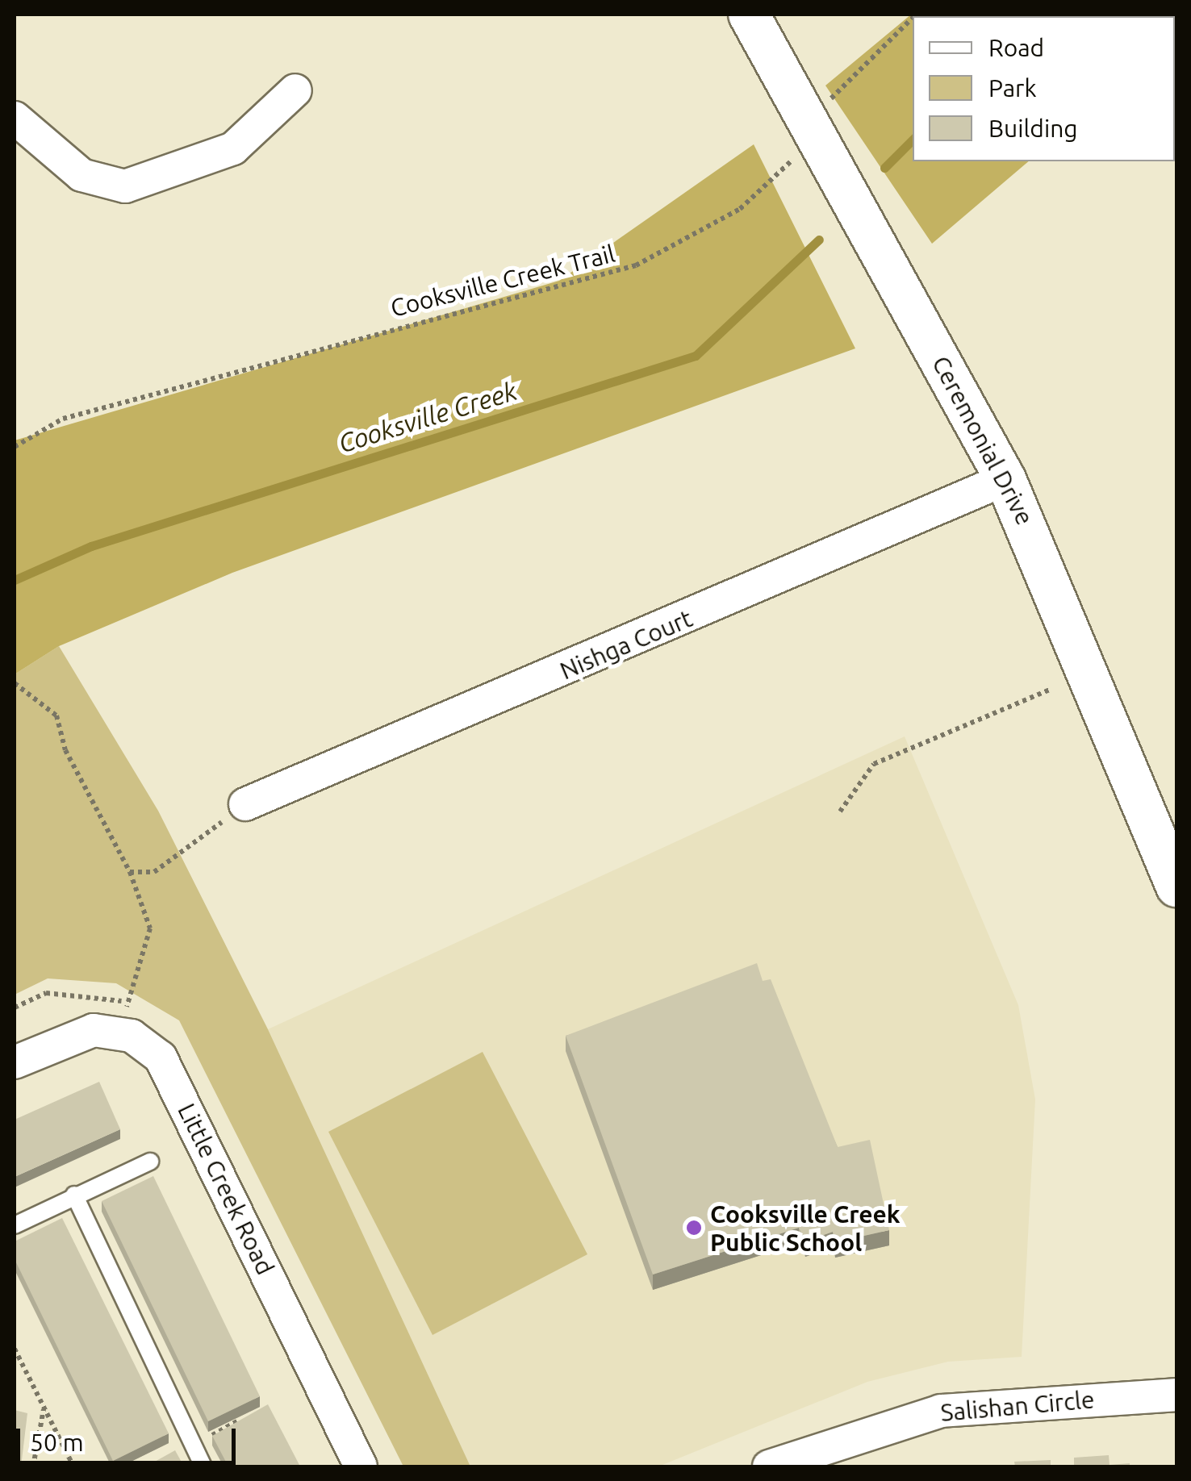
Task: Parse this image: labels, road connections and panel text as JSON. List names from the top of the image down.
{
  "streets": {
    "street": [
      "Ceremonial Drive",
      "Nishga Court",
      "Little Creek Road",
      "Salishan Circle"
    ],
    "path": ["Cooksville Creek Trail"]
  },
  "crossings": [
    ["Cooksville Creek Trail", "Ceremonial Drive"],
    ["Ceremonial Drive", "Nishga Court"]
  ],
  "water": ["Cooksville Creek"],
  "places": ["Cooksville Creek Public School"],
  "legend": ["Road", "Park", "Building"],
  "scale_bar": "50 m"
}
